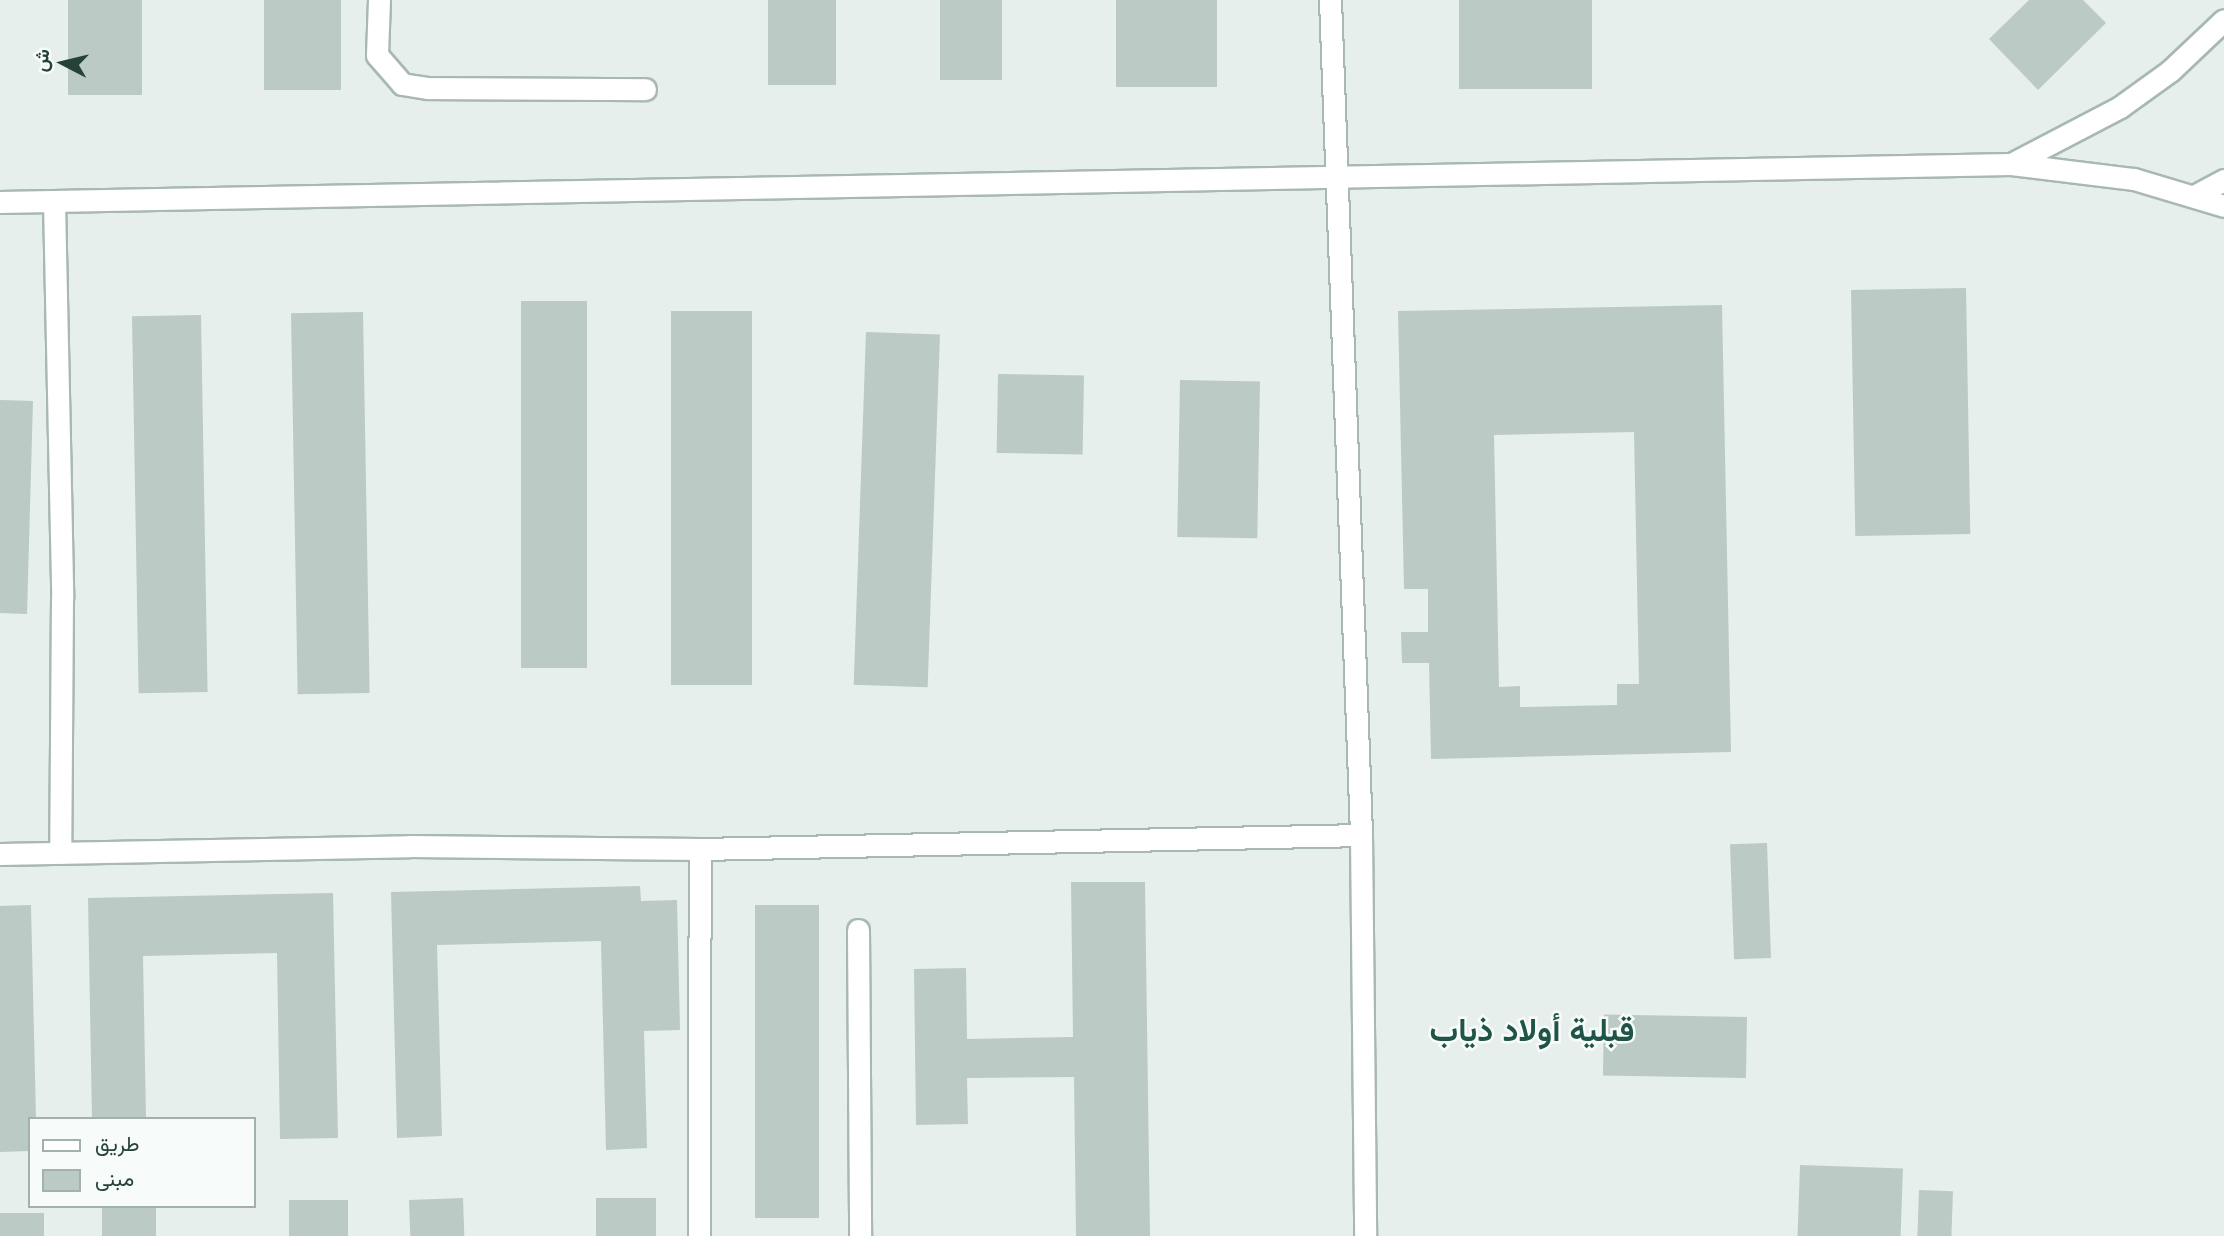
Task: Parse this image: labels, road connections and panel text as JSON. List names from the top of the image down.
{
  "districts": ["قبلية أولاد ذياب"],
  "legend": ["طريق", "مبنى"],
  "north": "left"
}
